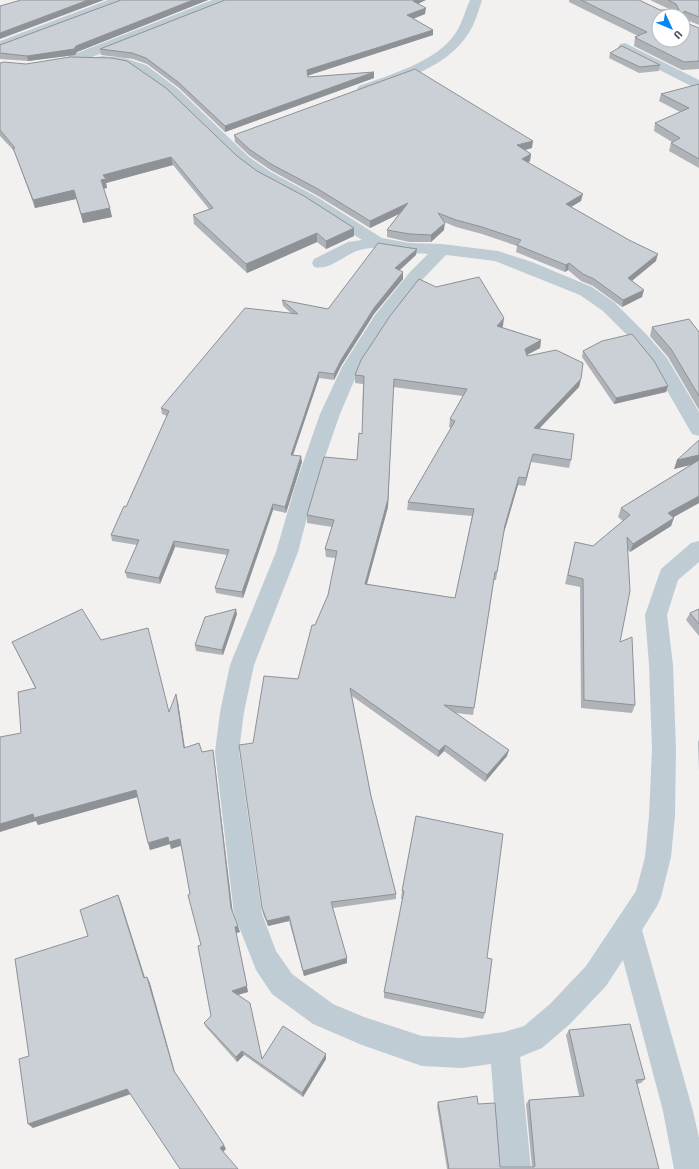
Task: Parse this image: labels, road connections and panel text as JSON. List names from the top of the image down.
{
  "north": "bottom right"
}
